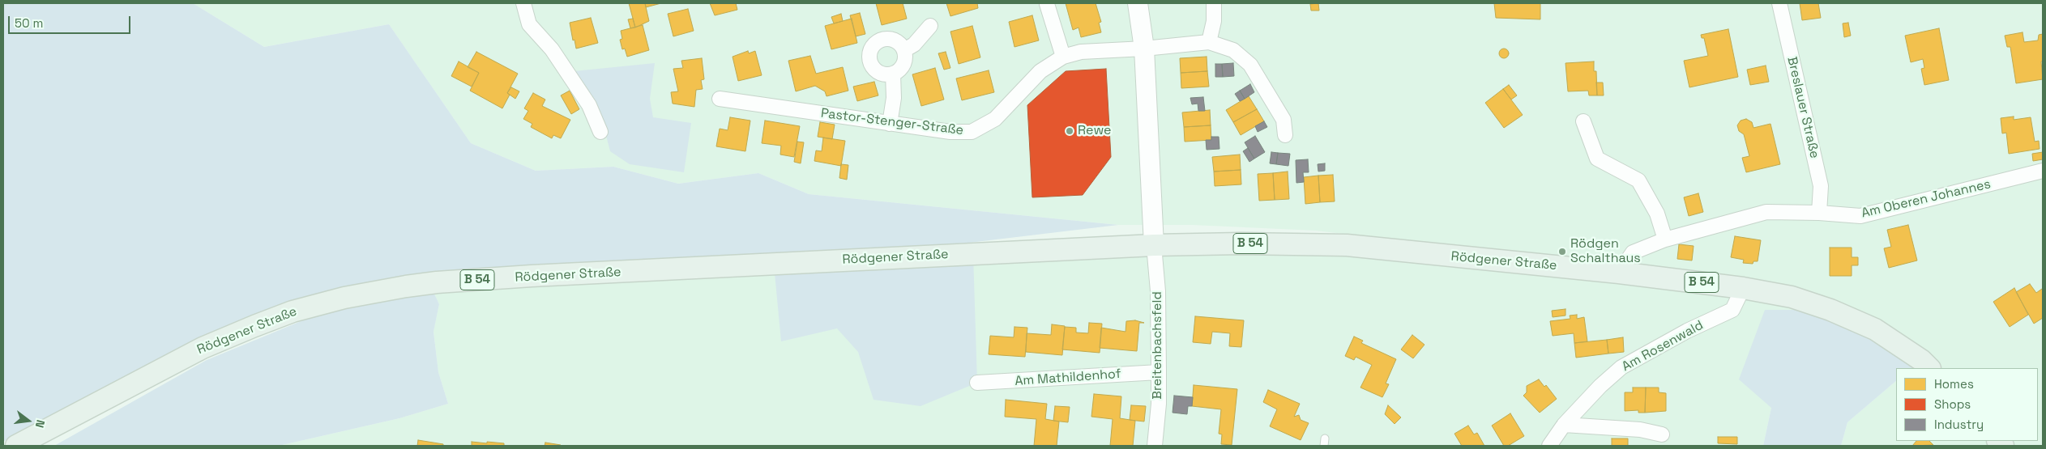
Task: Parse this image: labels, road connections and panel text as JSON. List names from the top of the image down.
{
  "streets": {
    "main road": ["B 54", "Rödgener Straße"],
    "street": [
      "Breslauer Straße",
      "Pastor-Stenger-Straße",
      "Am Oberen Johannes",
      "Breitenbachsfeld",
      "Am Rosenwald",
      "Am Mathildenhof"
    ]
  },
  "crossings": [
    ["Breslauer Straße", "Am Oberen Johannes"],
    ["Am Oberen Johannes", "Rödgener Straße"],
    ["Rödgener Straße", "Breitenbachsfeld"],
    ["Rödgener Straße", "Am Rosenwald"],
    ["Breitenbachsfeld", "Am Mathildenhof"]
  ],
  "places": ["Rewe", "Rödgen Schalthaus"],
  "legend": ["Homes", "Shops", "Industry"],
  "scale_bar": "50 m",
  "north": "right"
}
